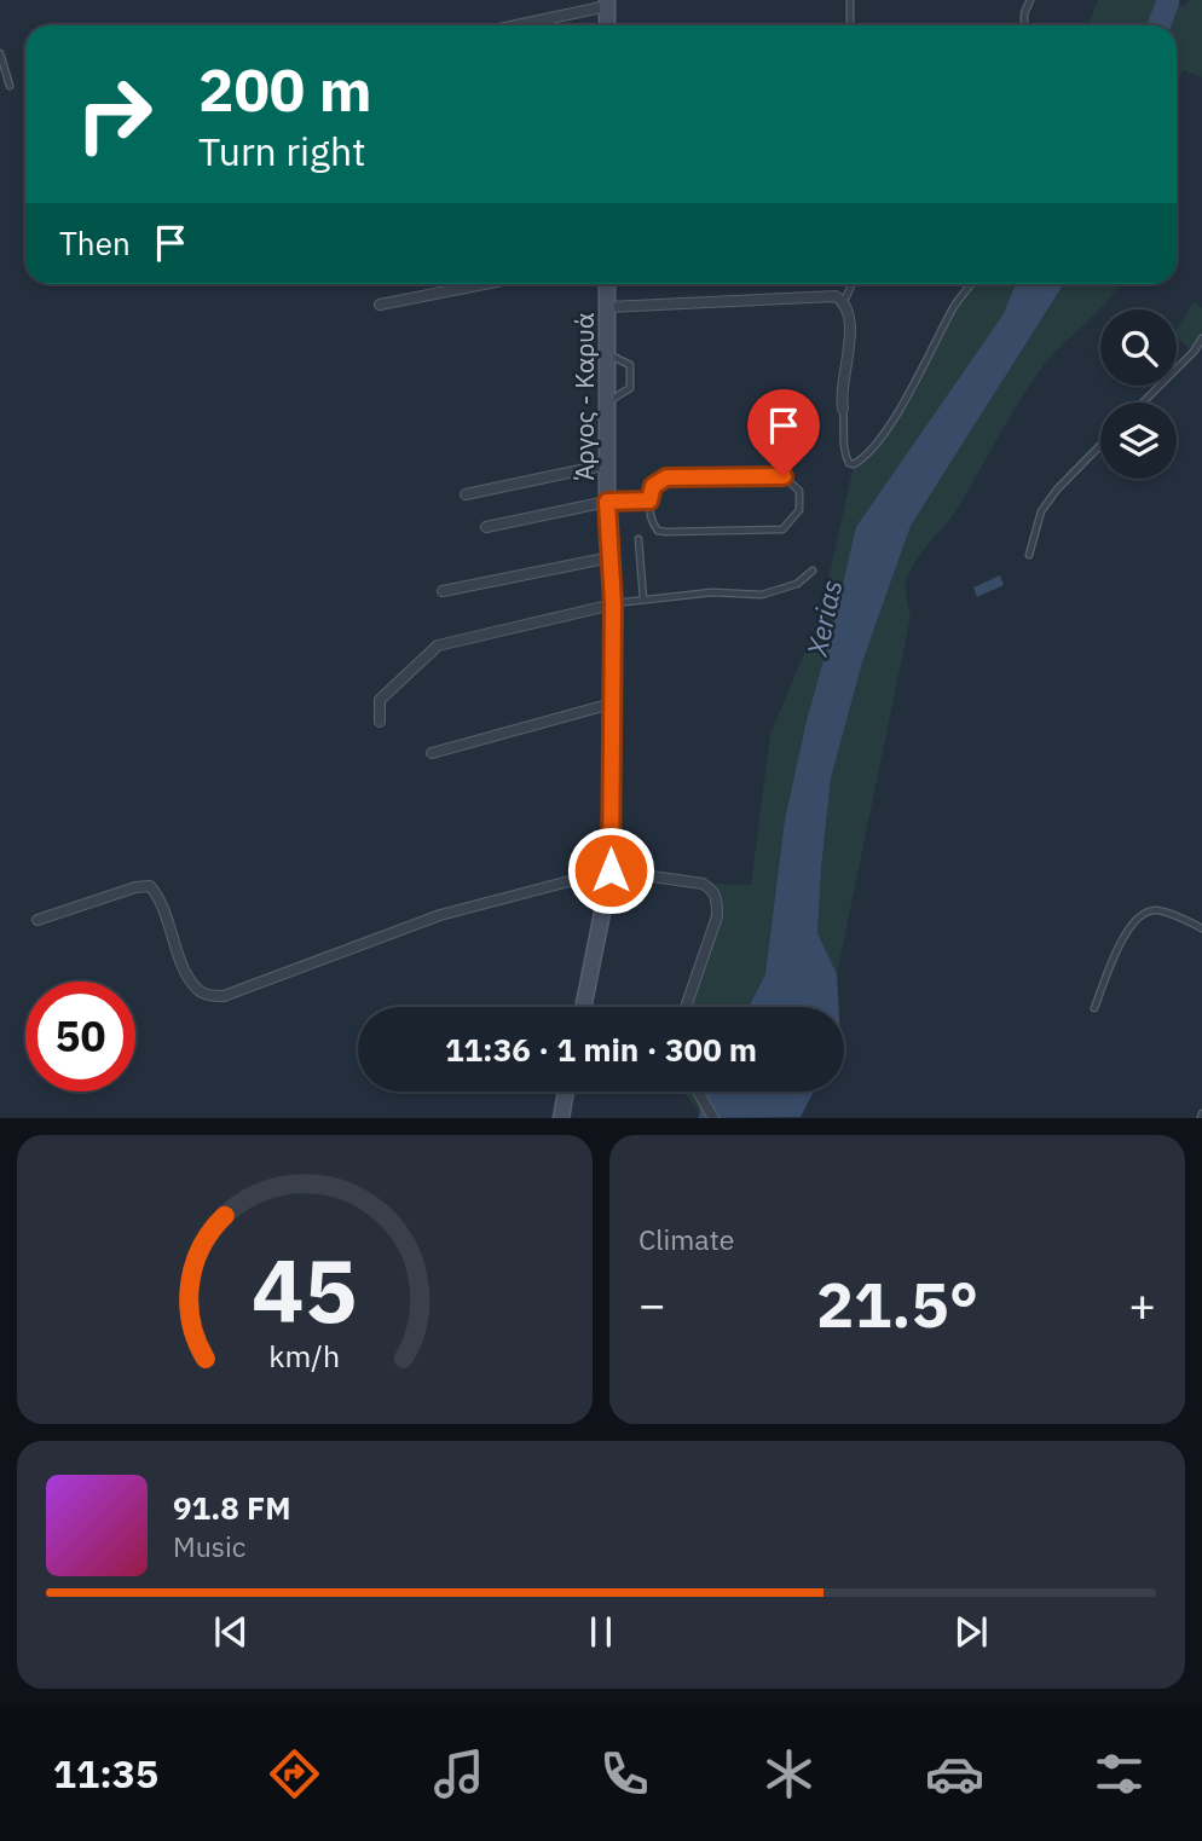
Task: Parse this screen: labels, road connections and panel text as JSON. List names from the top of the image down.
{
  "streets": {
    "main road": ["Άργος - Καρυά"]
  },
  "water": ["Xerias"],
  "page": {
    "turn": ["200 m", "Turn right"],
    "then": "Then",
    "limit": "50",
    "trip": "11:36 · 1 min · 300 m",
    "tile": "Climate",
    "heat": ["−", "21.5°", "+"],
    "song": ["91.8 FM", "Music"],
    "tabs": "11:35",
    "gauge": ["45", "km/h"]
  }
}
